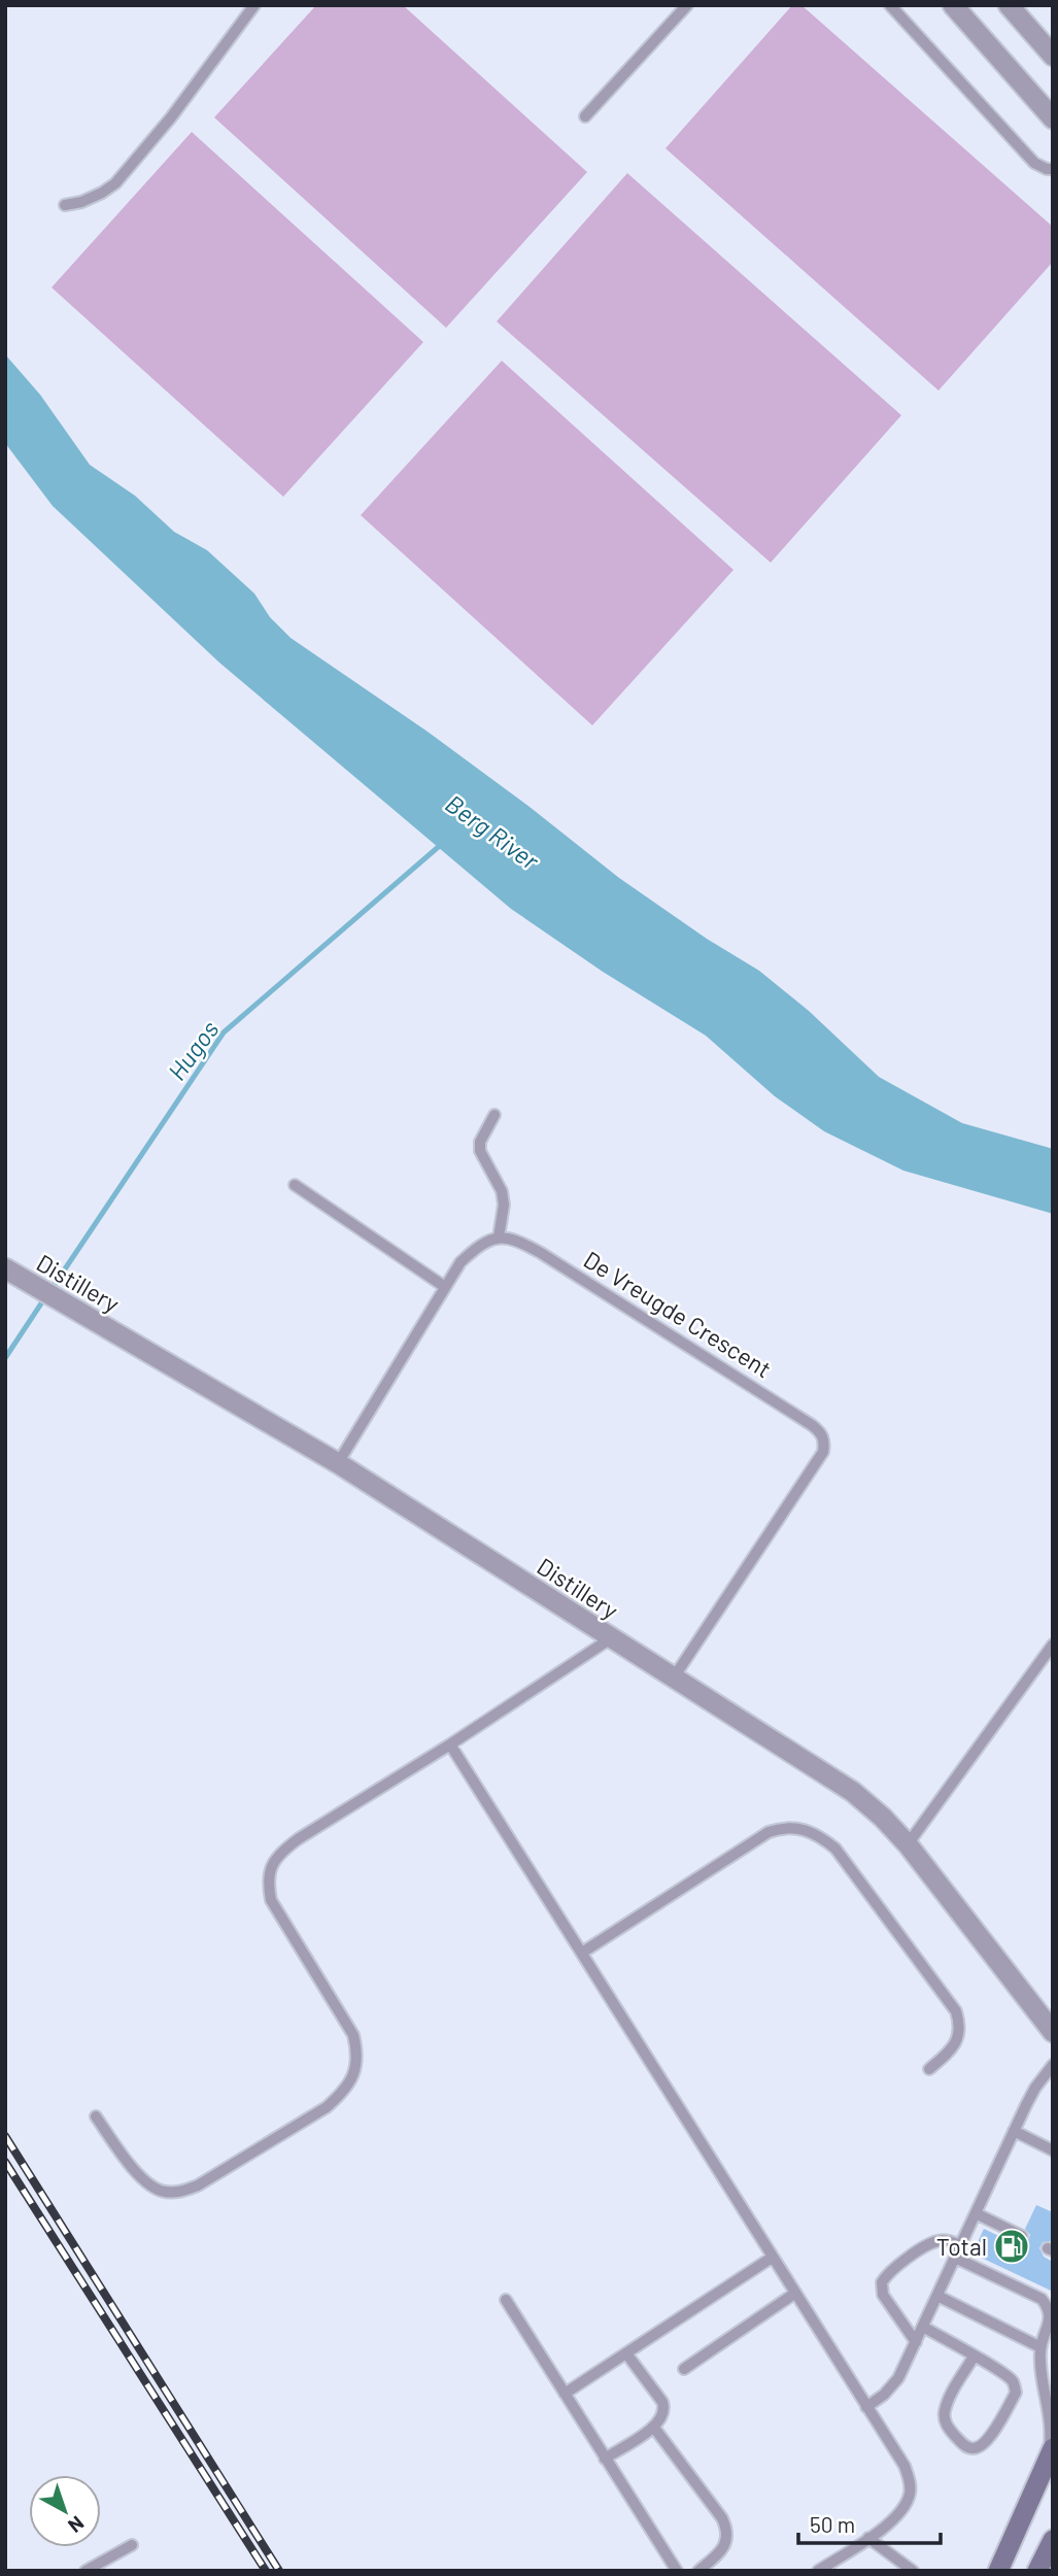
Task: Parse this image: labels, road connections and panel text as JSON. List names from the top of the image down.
{
  "streets": {
    "street": ["Distillery"],
    "lane": ["De Vreugde Crescent"]
  },
  "crossings": [
    ["Distillery", "De Vreugde Crescent"]
  ],
  "water": ["Berg River", "Hugos"],
  "places": {
    "fuel station": ["Total"]
  },
  "scale_bar": "50 m",
  "north": "bottom right"
}
